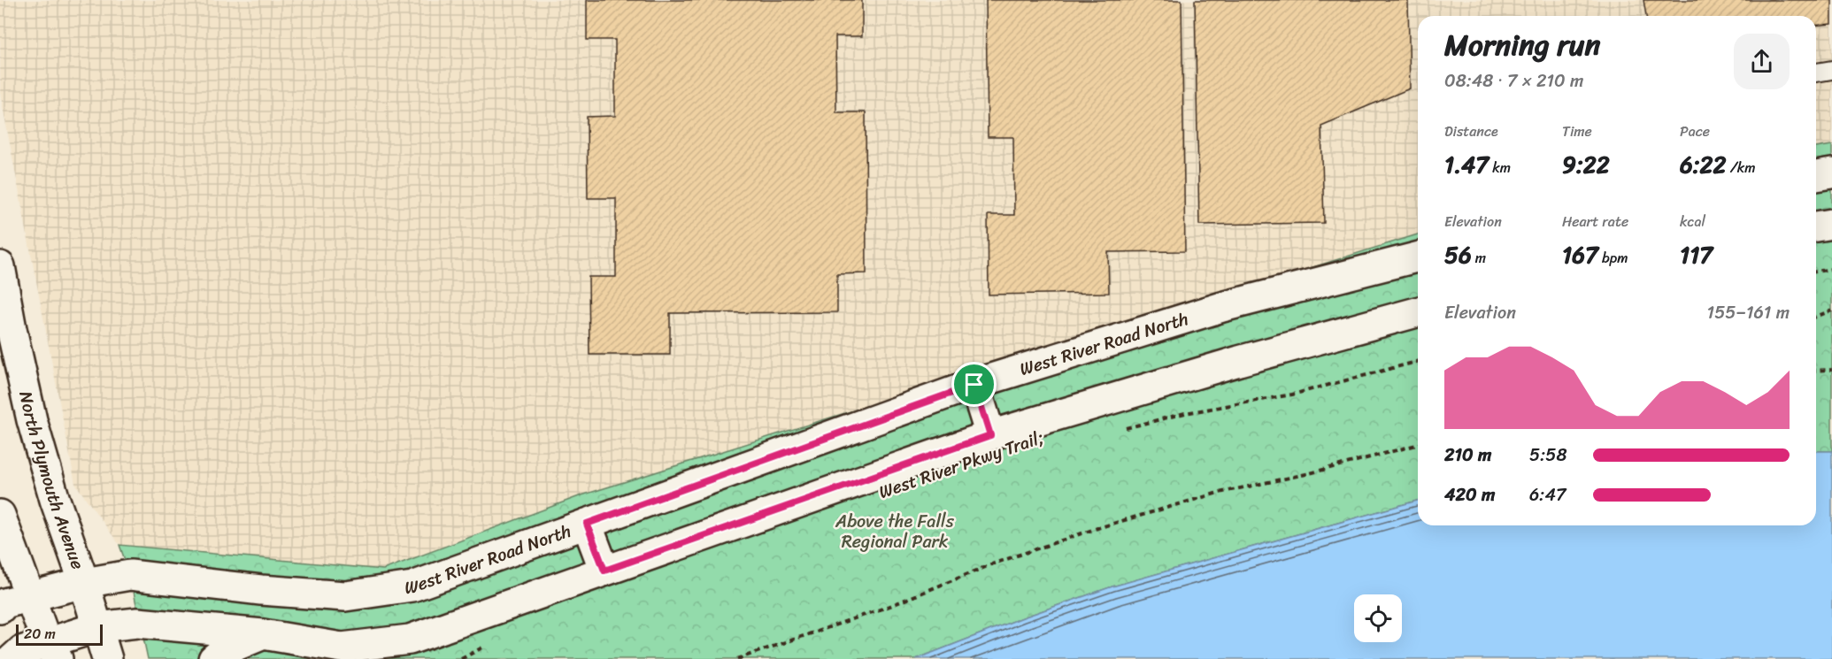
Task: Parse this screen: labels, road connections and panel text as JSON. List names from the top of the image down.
{
  "streets": {
    "street": ["West River Road North", "North Plymouth Avenue"]
  },
  "crossings": [
    ["West River Road North", "North Plymouth Avenue"]
  ],
  "parks": ["Above the Falls Regional Park"],
  "scale_bar": "20 m",
  "page": {
    "heading": ["Morning run", "08:48 · 7 × 210 m"],
    "stats": [
      ["Distance", "1.47 km"],
      ["Time", "9:22"],
      ["Pace", "6:22 /km"],
      ["Elevation", "56 m"],
      ["Heart rate", "167 bpm"],
      ["kcal", "117"]
    ],
    "chart": ["Elevation", "155–161 m"],
    "list": [
      {
        "name": "210 m",
        "note": "5:58"
      },
      {
        "name": "420 m",
        "note": "6:47"
      }
    ],
    "scale": "20 m"
  }
}
